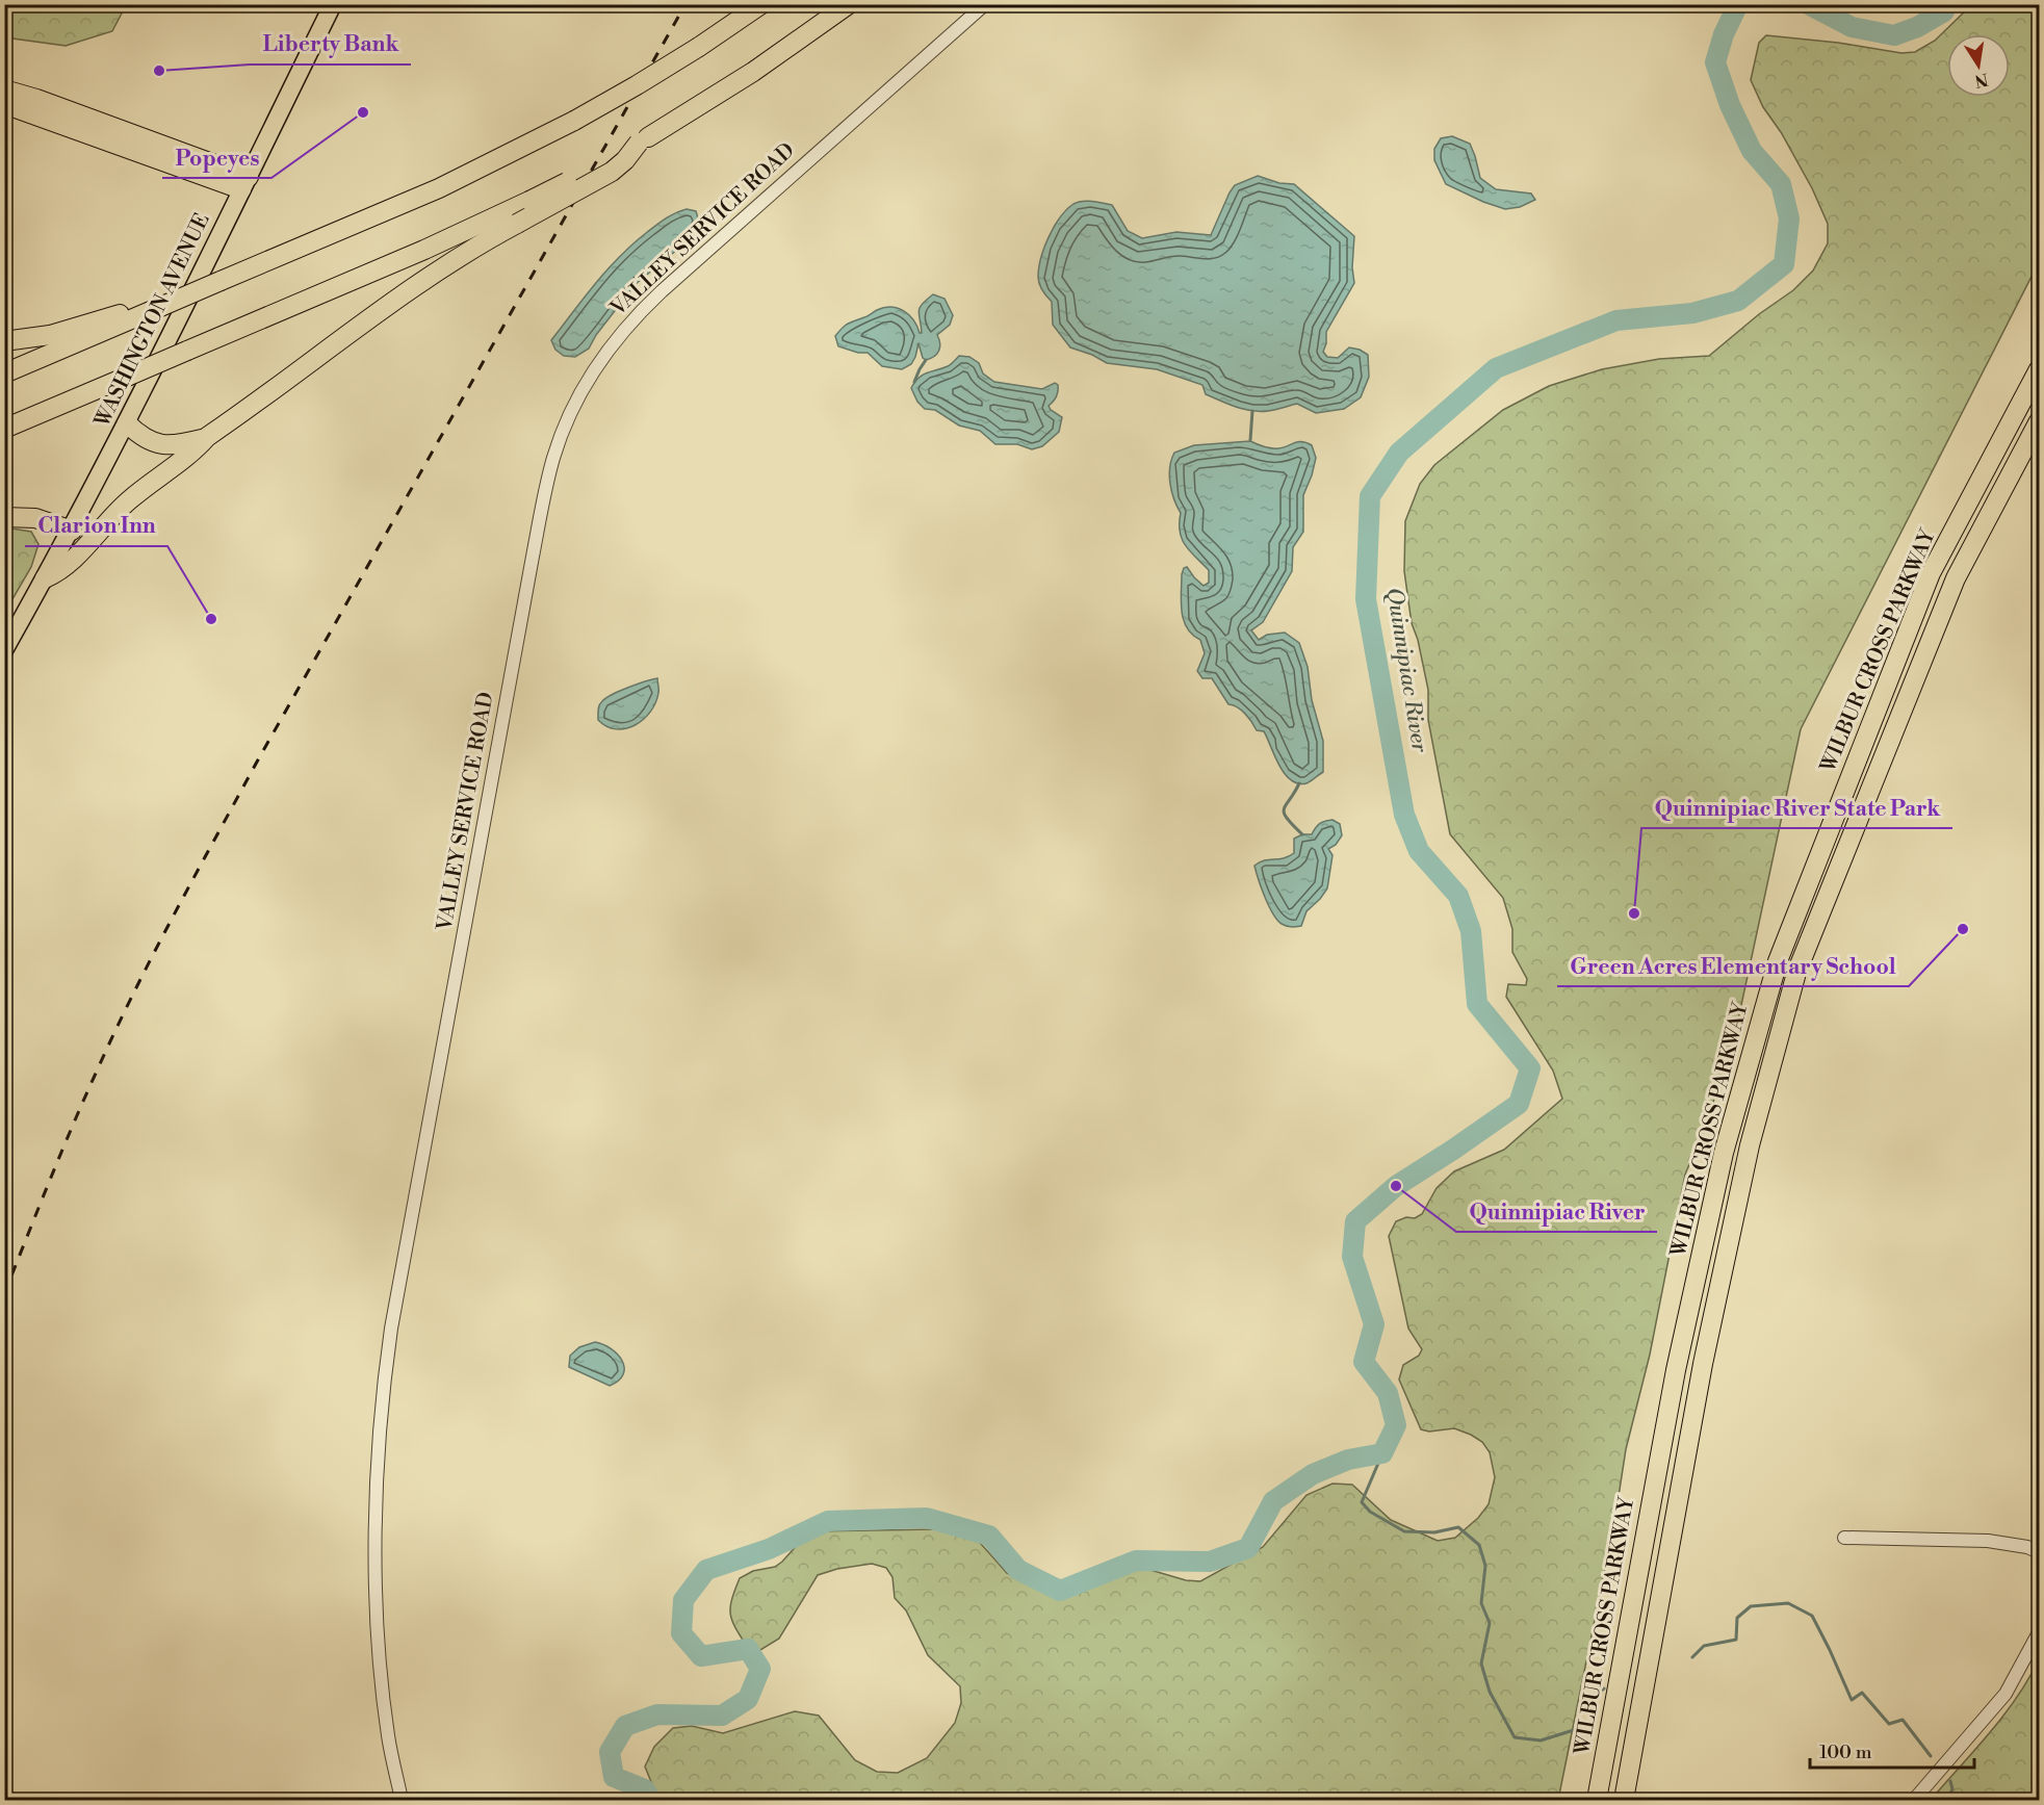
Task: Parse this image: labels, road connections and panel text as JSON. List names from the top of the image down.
{
  "streets": {
    "highway": ["WILBUR CROSS PARKWAY"],
    "main road": ["WASHINGTON AVENUE"],
    "street": ["VALLEY SERVICE ROAD"]
  },
  "water": ["Quinnipiac River"],
  "places": [
    "Liberty Bank",
    "Popeyes",
    "Clarion Inn",
    "Quinnipiac River State Park",
    "Green Acres Elementary School",
    "Quinnipiac River"
  ],
  "scale_bar": "100 m",
  "north": "bottom"
}
